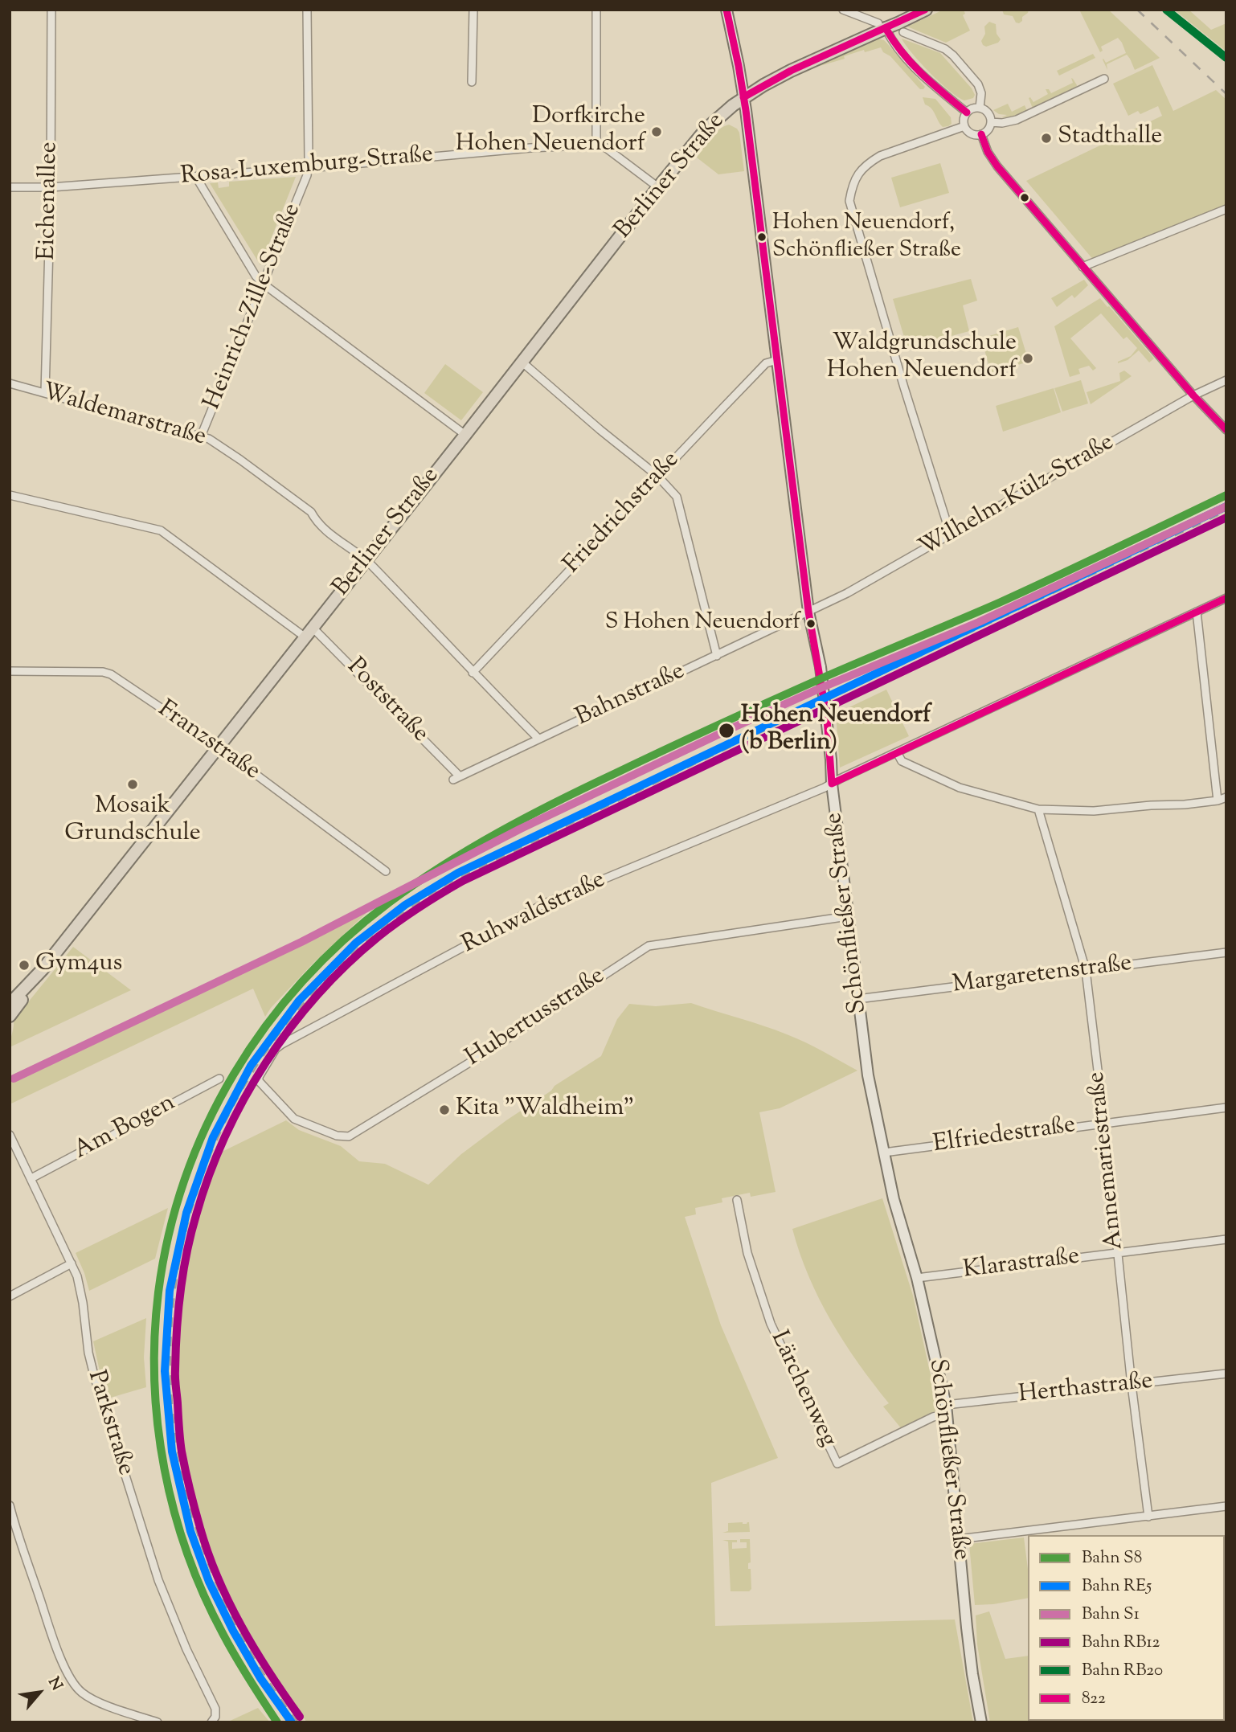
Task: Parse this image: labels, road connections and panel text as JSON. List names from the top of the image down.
{
  "streets": {
    "main road": ["Berliner Straße", "Schönfließer Straße"],
    "street": [
      "Rosa-Luxemburg-Straße",
      "Eichenallee",
      "Heinrich-Zille-Straße",
      "Waldemarstraße",
      "Wilhelm-Külz-Straße",
      "Friedrichstraße",
      "Bahnstraße",
      "Poststraße",
      "Franzstraße",
      "Ruhwaldstraße",
      "Margaretenstraße",
      "Hubertusstraße",
      "Am Bogen",
      "Elfriedestraße",
      "Annemariestraße",
      "Klarastraße",
      "Lärchenweg",
      "Herthastraße",
      "Parkstraße"
    ]
  },
  "crossings": [
    ["Rosa-Luxemburg-Straße", "Eichenallee"],
    ["Rosa-Luxemburg-Straße", "Heinrich-Zille-Straße"],
    ["Berliner Straße", "Waldemarstraße"],
    ["Berliner Straße", "Poststraße"],
    ["Berliner Straße", "Franzstraße"],
    ["Berliner Straße", "Schönfließer Straße"],
    ["Eichenallee", "Waldemarstraße"],
    ["Heinrich-Zille-Straße", "Waldemarstraße"],
    ["Waldemarstraße", "Friedrichstraße"],
    ["Waldemarstraße", "Bahnstraße"],
    ["Wilhelm-Külz-Straße", "Bahnstraße"],
    ["Wilhelm-Külz-Straße", "Schönfließer Straße"],
    ["Friedrichstraße", "Schönfließer Straße"],
    ["Bahnstraße", "Poststraße"],
    ["Bahnstraße", "Schönfließer Straße"],
    ["Schönfließer Straße", "Ruhwaldstraße"],
    ["Schönfließer Straße", "Margaretenstraße"],
    ["Schönfließer Straße", "Hubertusstraße"],
    ["Schönfließer Straße", "Elfriedestraße"],
    ["Schönfließer Straße", "Klarastraße"],
    ["Schönfließer Straße", "Lärchenweg"],
    ["Schönfließer Straße", "Herthastraße"],
    ["Ruhwaldstraße", "Hubertusstraße"],
    ["Margaretenstraße", "Annemariestraße"],
    ["Am Bogen", "Parkstraße"],
    ["Elfriedestraße", "Annemariestraße"],
    ["Annemariestraße", "Klarastraße"],
    ["Annemariestraße", "Herthastraße"],
    ["Lärchenweg", "Herthastraße"]
  ],
  "places": [
    "Dorfkirche Hohen Neuendorf",
    "Stadthalle",
    "Hohen Neuendorf, Schönfließer Straße",
    "Waldgrundschule Hohen Neuendorf",
    "S Hohen Neuendorf",
    "Hohen Neuendorf (b Berlin)",
    "Mosaik Grundschule",
    "Gym4us",
    "Kita \"Waldheim\""
  ],
  "lines": [
    "rail line RB20",
    "transit line 822",
    "rail line S8",
    "rail line RE5",
    "rail line S1",
    "rail line RB12"
  ],
  "legend": [
    "Bahn S8",
    "Bahn RE5",
    "Bahn S1",
    "Bahn RB12",
    "Bahn RB20",
    "822"
  ],
  "north": "top right"
}
